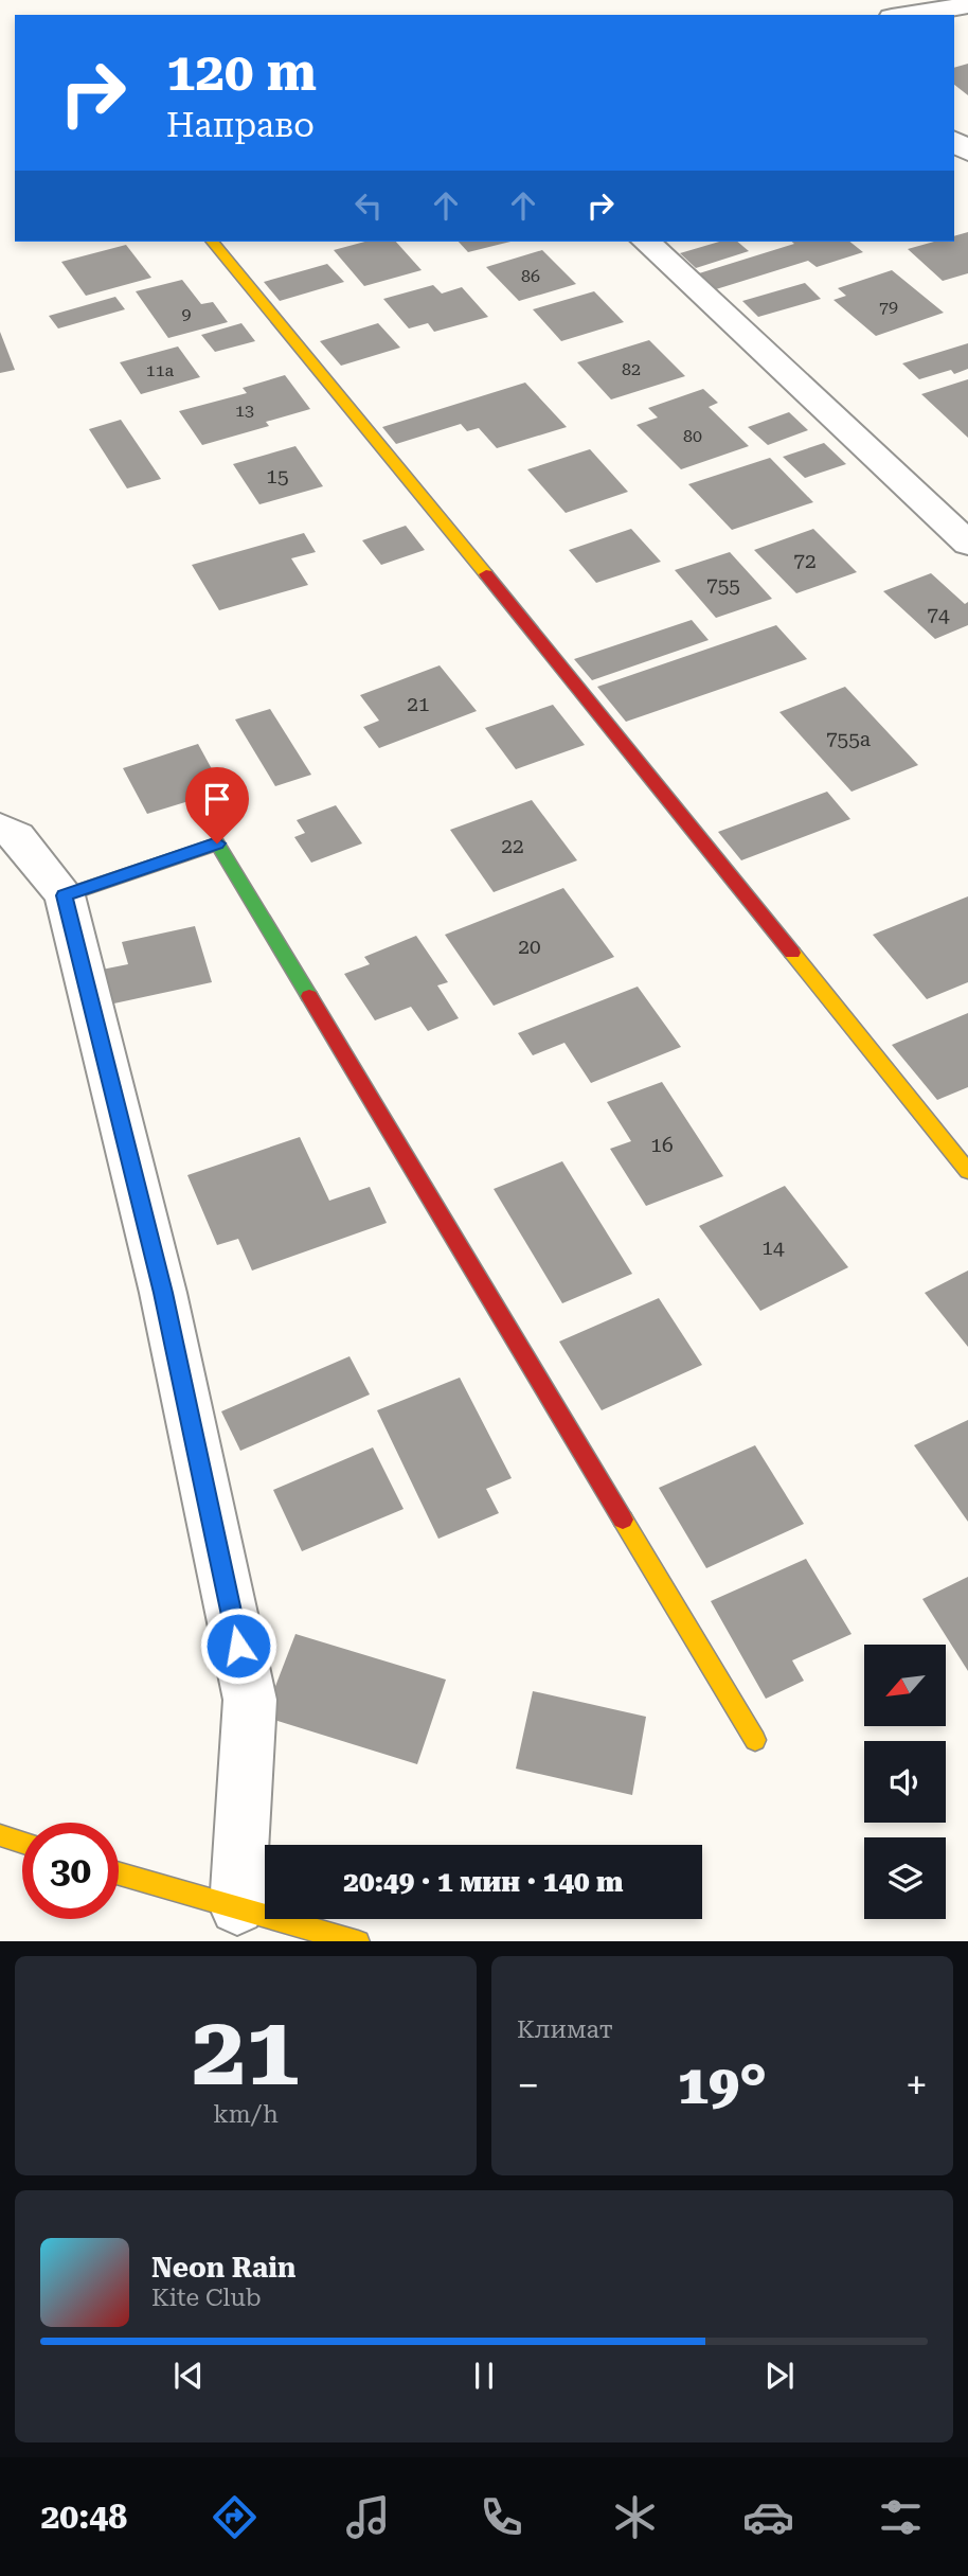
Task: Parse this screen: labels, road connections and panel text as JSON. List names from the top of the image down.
{
  "house_numbers": [
    "86",
    "79",
    "9",
    "82",
    "11а",
    "13",
    "80",
    "15",
    "72",
    "755",
    "74",
    "21",
    "755а",
    "22",
    "20",
    "16",
    "14"
  ],
  "north": "bottom left",
  "page": {
    "turn": ["120 m", "Направо"],
    "limit": "30",
    "trip": "20:49 · 1 мин · 140 m",
    "tile": [
      ["21", "km/h"],
      "Климат"
    ],
    "heat": ["−", "19°", "+"],
    "song": ["Neon Rain", "Kite Club"],
    "tabs": "20:48"
  }
}
